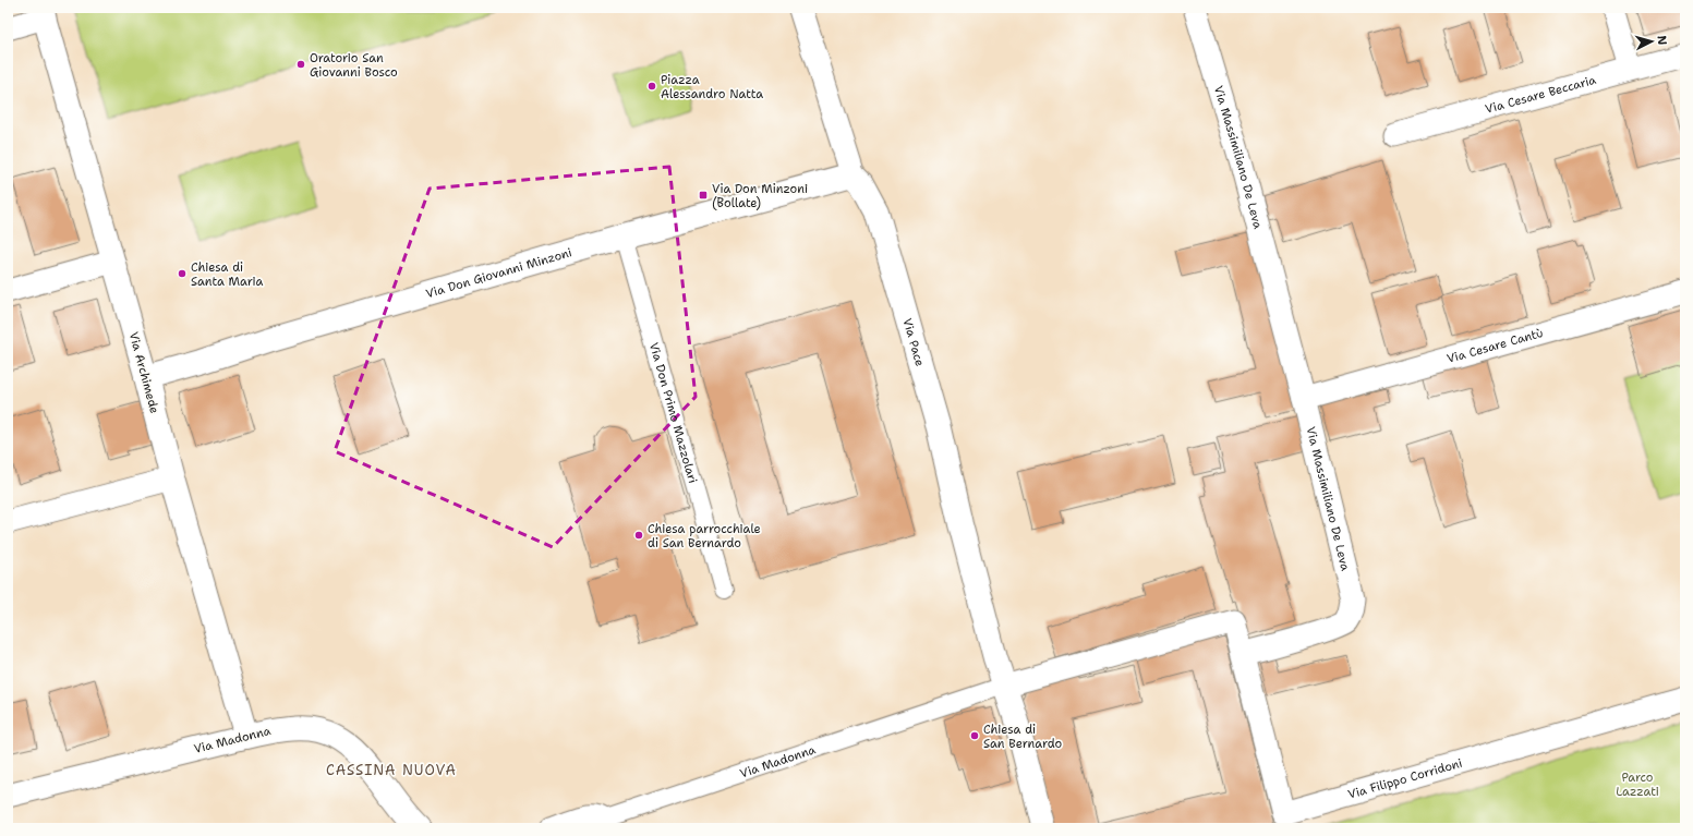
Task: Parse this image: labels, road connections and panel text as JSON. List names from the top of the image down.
{
  "streets": {
    "street": [
      "Via Cesare Beccaria",
      "Via Massimiliano De Leva",
      "Via Don Giovanni Minzoni",
      "Via Pace",
      "Via Cesare Cantù",
      "Via Archimede",
      "Via Don Primo Mazzolari",
      "Via Madonna",
      "Via Filippo Corridoni"
    ]
  },
  "crossings": [
    ["Via Massimiliano De Leva", "Via Cesare Cantù"],
    ["Via Massimiliano De Leva", "Via Filippo Corridoni"],
    ["Via Don Giovanni Minzoni", "Via Pace"],
    ["Via Don Giovanni Minzoni", "Via Archimede"],
    ["Via Don Giovanni Minzoni", "Via Don Primo Mazzolari"],
    ["Via Pace", "Via Madonna"],
    ["Via Archimede", "Via Madonna"]
  ],
  "districts": ["CASSINA NUOVA"],
  "parks": ["Parco Lazzati"],
  "places": {
    "other": [
      "Oratorio San Giovanni Bosco",
      "Piazza Alessandro Natta",
      "Chiesa di Santa Maria",
      "Chiesa parrocchiale di San Bernardo",
      "Chiesa di San Bernardo"
    ],
    "transit": ["Via Don Minzoni (Bollate)"]
  },
  "north": "right"
}
